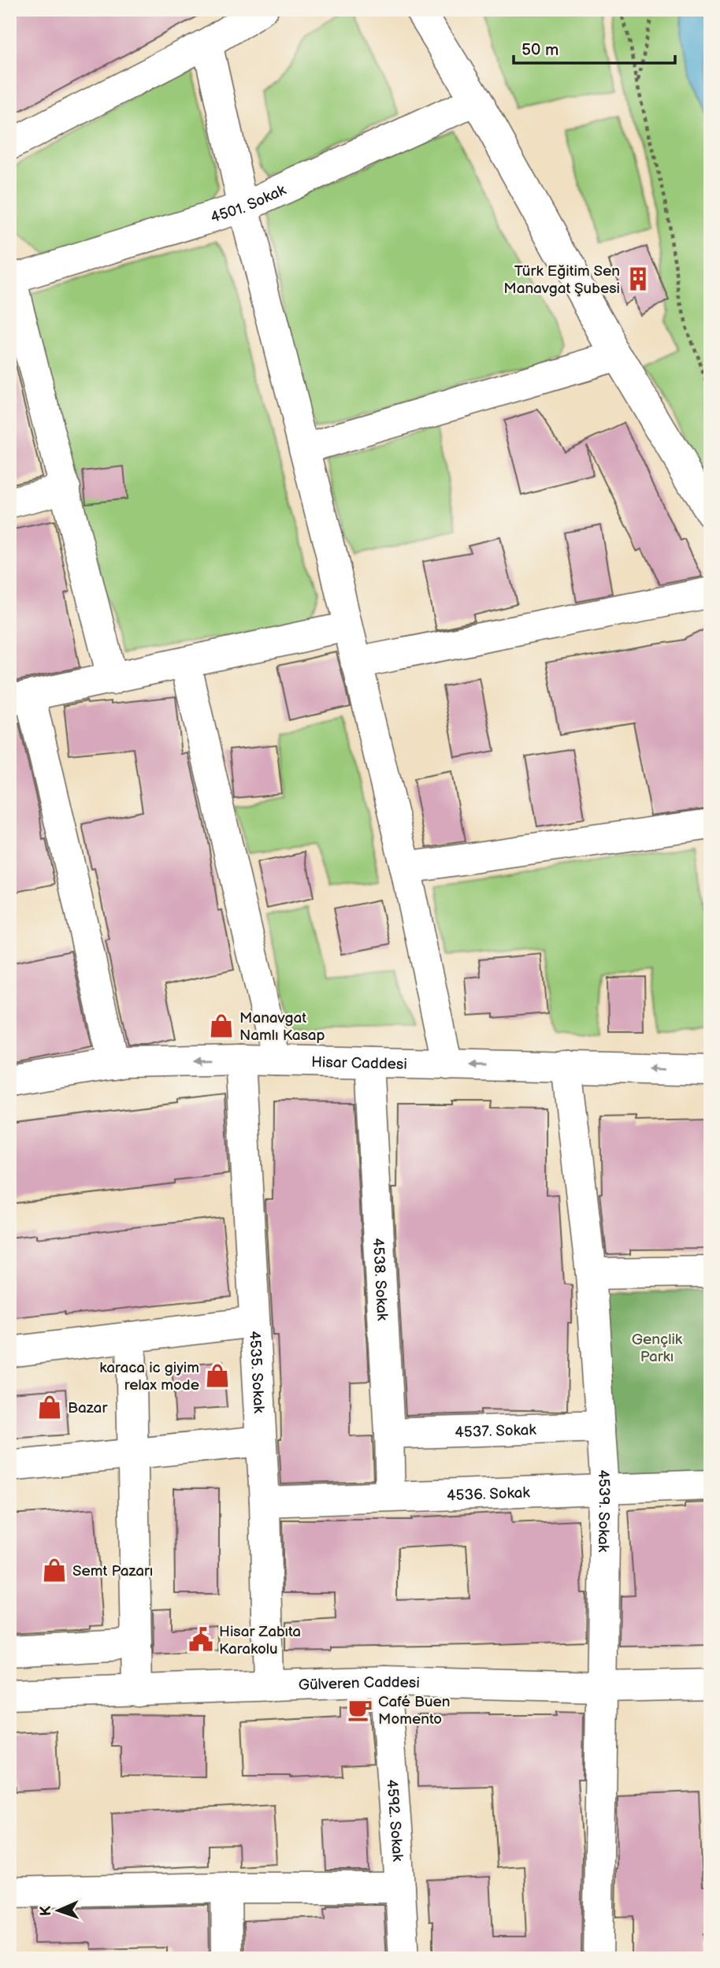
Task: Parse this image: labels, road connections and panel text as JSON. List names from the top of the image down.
{
  "streets": {
    "street": [
      "4501. Sokak",
      "Hisar Caddesi",
      "4538. Sokak",
      "4535. Sokak",
      "4537. Sokak",
      "4536. Sokak",
      "4539. Sokak",
      "Gülveren Caddesi",
      "4592. Sokak"
    ]
  },
  "crossings": [
    ["Hisar Caddesi", "4538. Sokak"],
    ["Hisar Caddesi", "4535. Sokak"],
    ["Hisar Caddesi", "4539. Sokak"],
    ["4538. Sokak", "4537. Sokak"],
    ["4538. Sokak", "4536. Sokak"],
    ["4535. Sokak", "4536. Sokak"],
    ["4535. Sokak", "Gülveren Caddesi"],
    ["4537. Sokak", "4539. Sokak"],
    ["4536. Sokak", "4539. Sokak"],
    ["4539. Sokak", "Gülveren Caddesi"],
    ["Gülveren Caddesi", "4592. Sokak"]
  ],
  "parks": ["Gençlik Parkı"],
  "places": {
    "building": ["Türk Eğitim Sen Manavgat Şubesi"],
    "shop": [
      "Manavgat Namlı Kasap",
      "karaca ic giyim relax mode",
      "Bazar",
      "Semt Pazarı"
    ],
    "public building": ["Hisar Zabıta Karakolu"],
    "cafe": ["Café Buen Momento"]
  },
  "scale_bar": "50 m",
  "north": "left"
}
